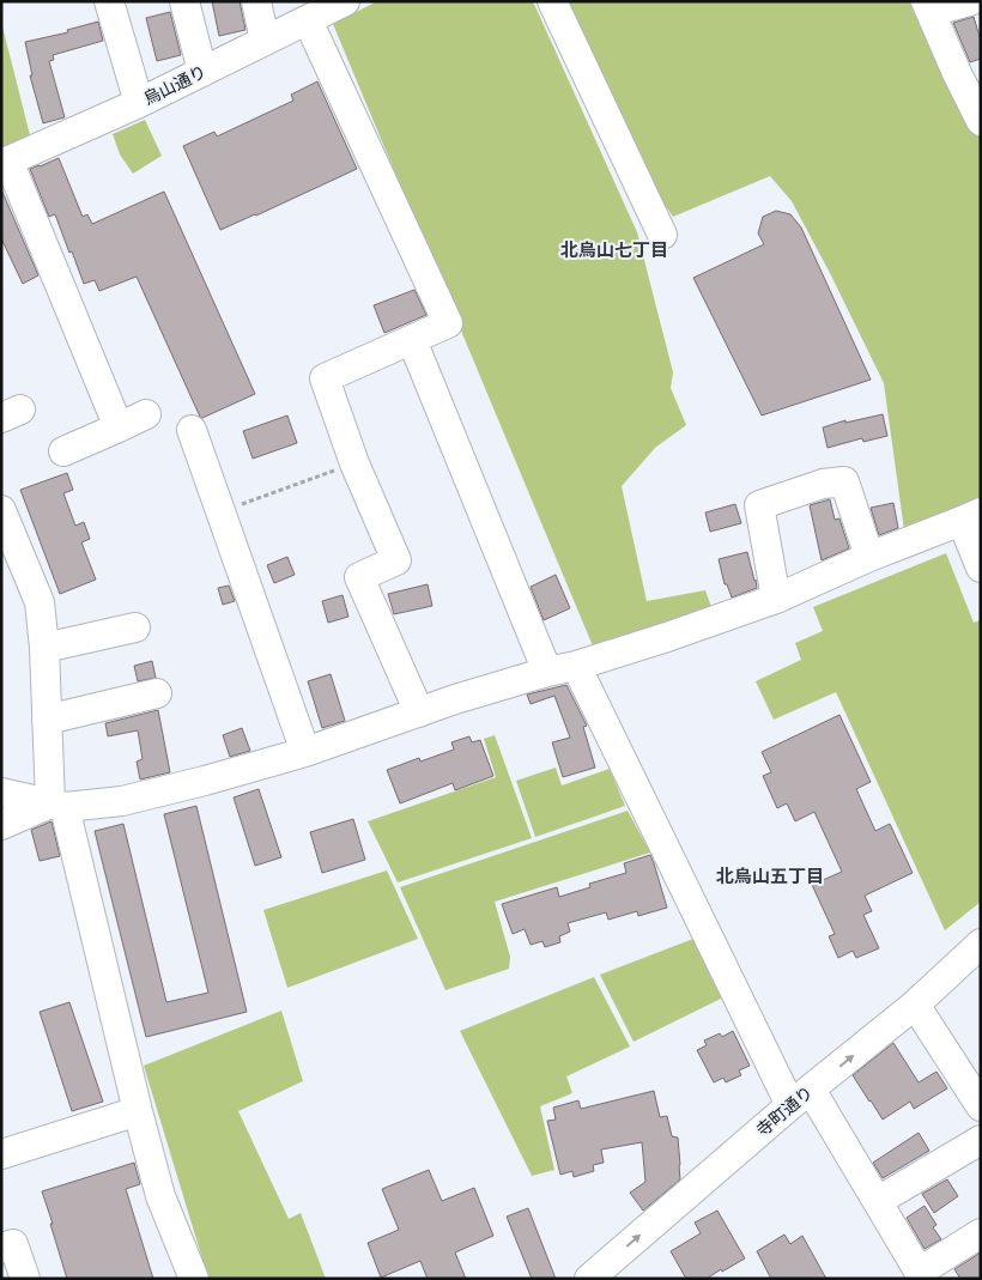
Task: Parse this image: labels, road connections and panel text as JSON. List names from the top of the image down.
{
  "streets": {
    "street": ["烏山通り", "寺町通り"]
  },
  "districts": ["北烏山七丁目", "北烏山五丁目"]
}
